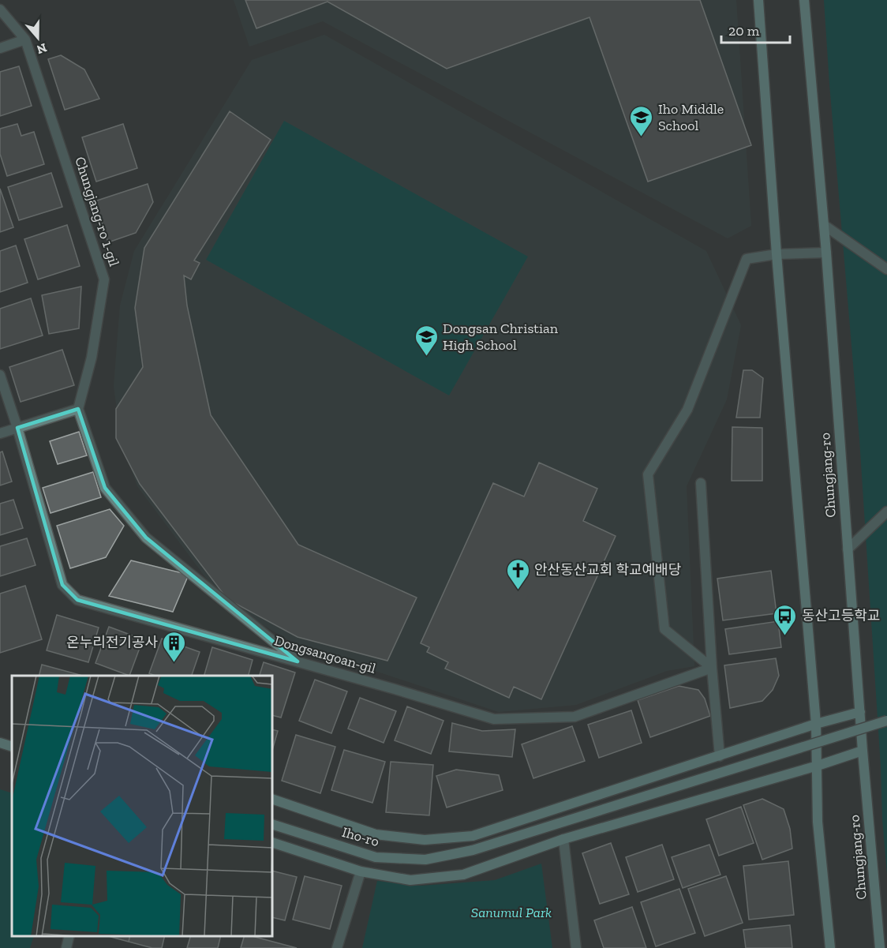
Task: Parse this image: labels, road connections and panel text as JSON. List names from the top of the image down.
{
  "streets": {
    "street": [
      "Chungjang-ro 1-gil",
      "Chungjang-ro",
      "Dongsangoan-gil",
      "Iho-ro"
    ]
  },
  "parks": ["Sanumul Park"],
  "places": {
    "school or university": ["Iho Middle School", "Dongsan Christian High School"],
    "church": ["안산동산교회 학교예배당"],
    "bus stop": ["동산고등학교"],
    "building": ["온누리전기공사"]
  },
  "scale_bar": "20 m",
  "north": "bottom"
}
